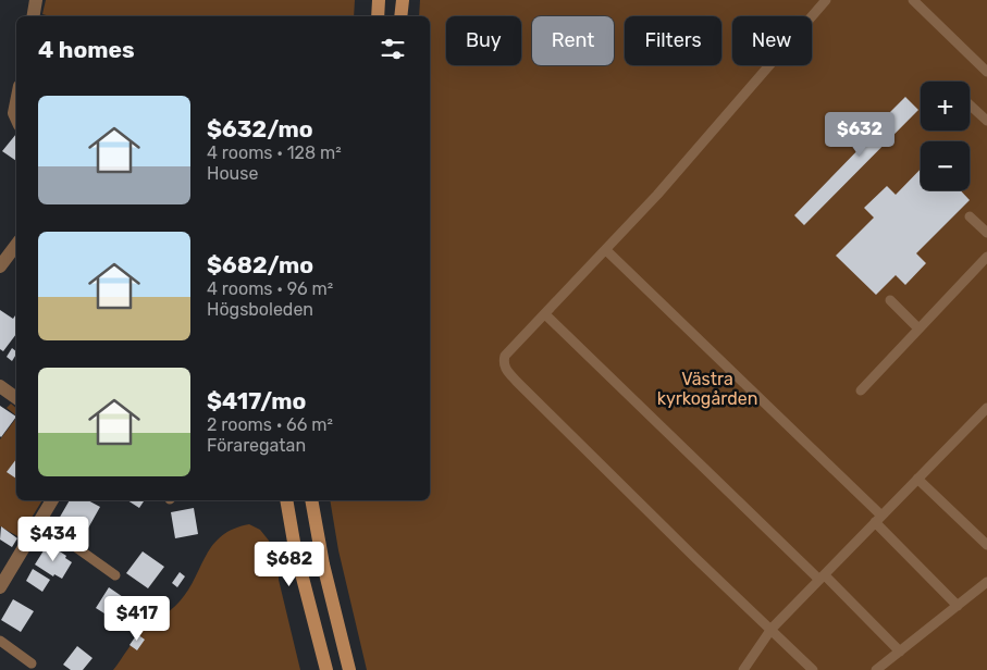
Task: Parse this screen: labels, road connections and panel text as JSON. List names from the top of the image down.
{
  "parks": ["Västra kyrkogården"],
  "page": {
    "chip": [
      "Buy",
      "Rent",
      "Filters",
      "New"
    ],
    "heading": "4 homes",
    "map_buttons": ["+", "−"],
    "list": [
      {
        "name": "$632/mo",
        "note": "4 rooms · 128 m² · House"
      },
      {
        "name": "$682/mo",
        "note": "4 rooms · 96 m² · Högsboleden"
      },
      {
        "name": "$417/mo",
        "note": "2 rooms · 66 m² · Föraregatan"
      }
    ],
    "price": [
      "$632",
      "$434",
      "$682",
      "$417"
    ]
  }
}
